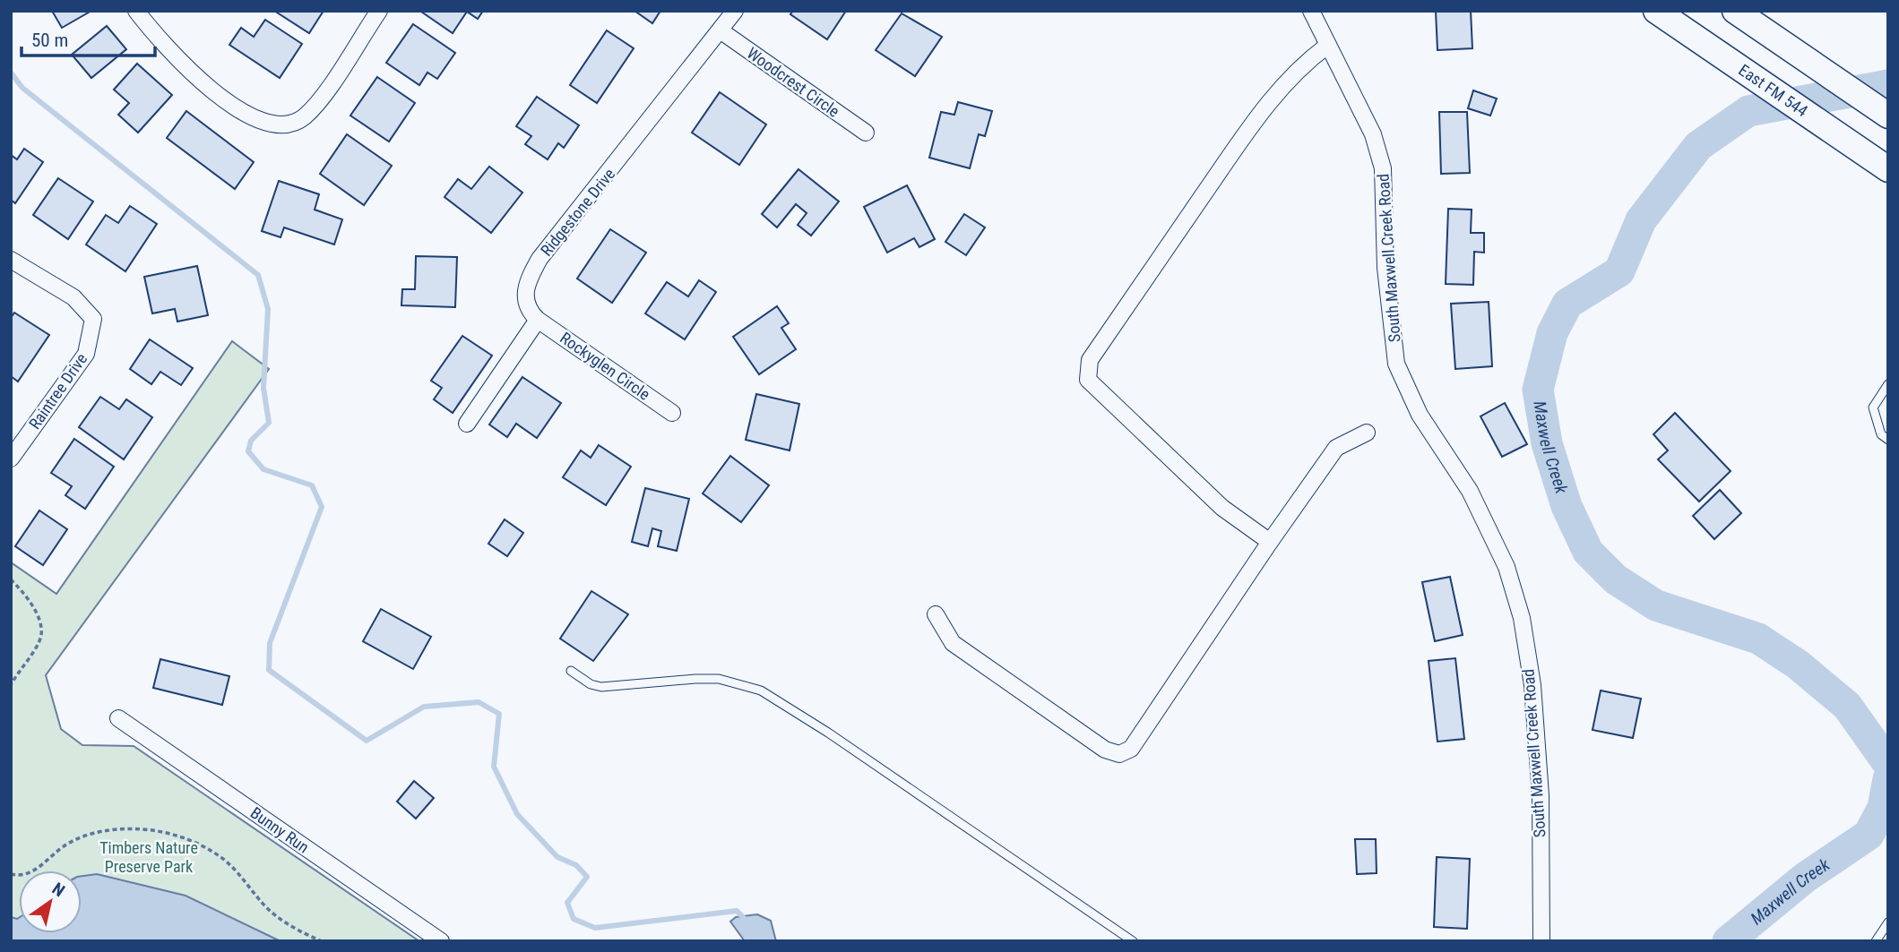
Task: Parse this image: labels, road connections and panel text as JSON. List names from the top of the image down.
{
  "streets": {
    "main road": ["East FM 544"],
    "street": [
      "Woodcrest Circle",
      "Ridgestone Drive",
      "South Maxwell Creek Road",
      "Rockyglen Circle",
      "Raintree Drive",
      "Bunny Run"
    ]
  },
  "crossings": [
    ["Woodcrest Circle", "Ridgestone Drive"],
    ["Ridgestone Drive", "Rockyglen Circle"]
  ],
  "water": ["Maxwell Creek"],
  "parks": ["Timbers Nature Preserve Park"],
  "scale_bar": "50 m",
  "north": "top right"
}
